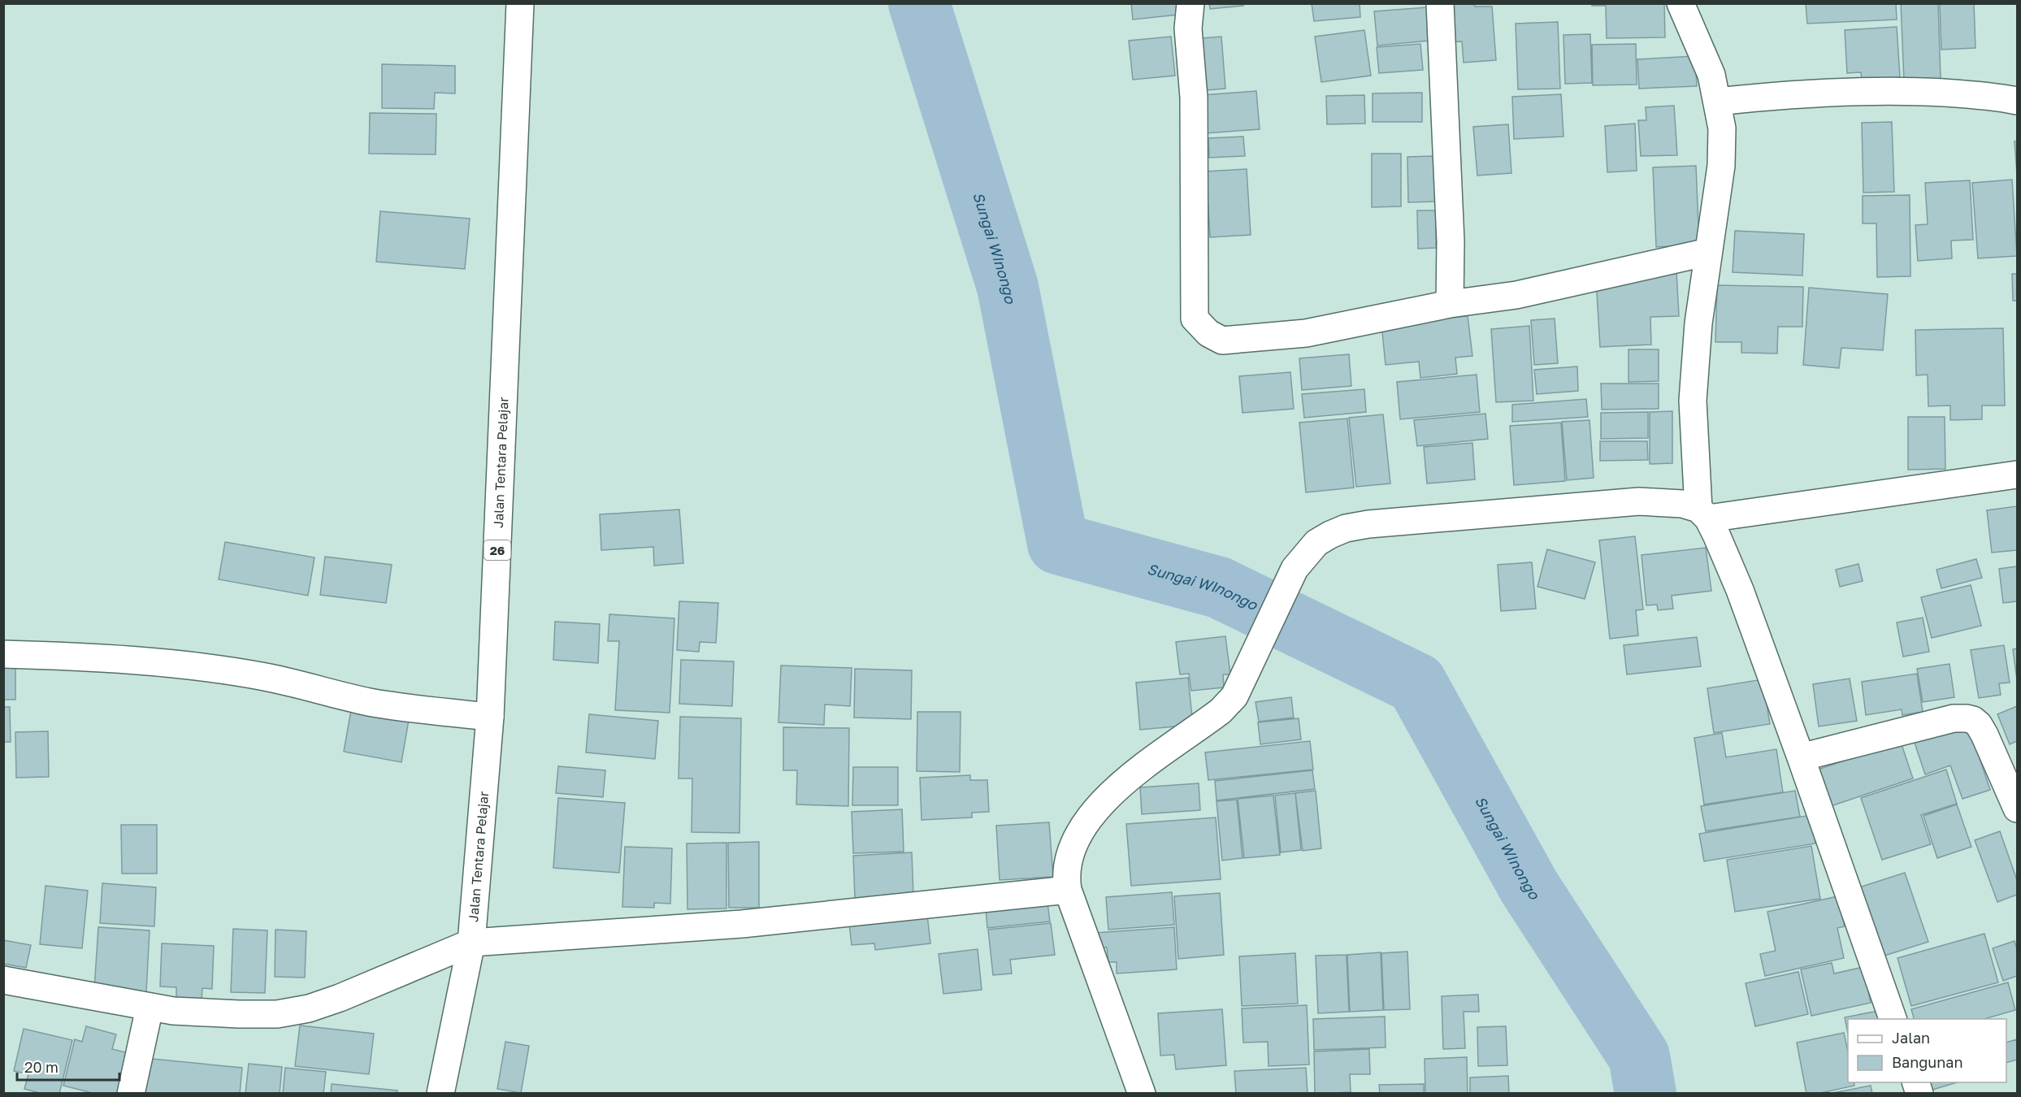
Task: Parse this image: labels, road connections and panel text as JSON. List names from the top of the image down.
{
  "streets": {
    "street": ["Jalan Tentara Pelajar", "26"]
  },
  "water": ["Sungai WInongo"],
  "legend": ["Jalan", "Bangunan"],
  "scale_bar": "20 m"
}
